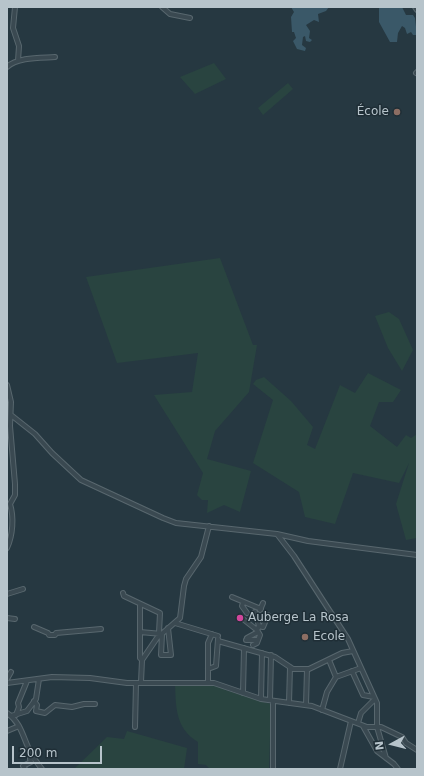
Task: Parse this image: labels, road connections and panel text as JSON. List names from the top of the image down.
{
  "places": ["École", "Auberge La Rosa", "Ecole"],
  "scale_bar": "200 m",
  "north": "left"
}
